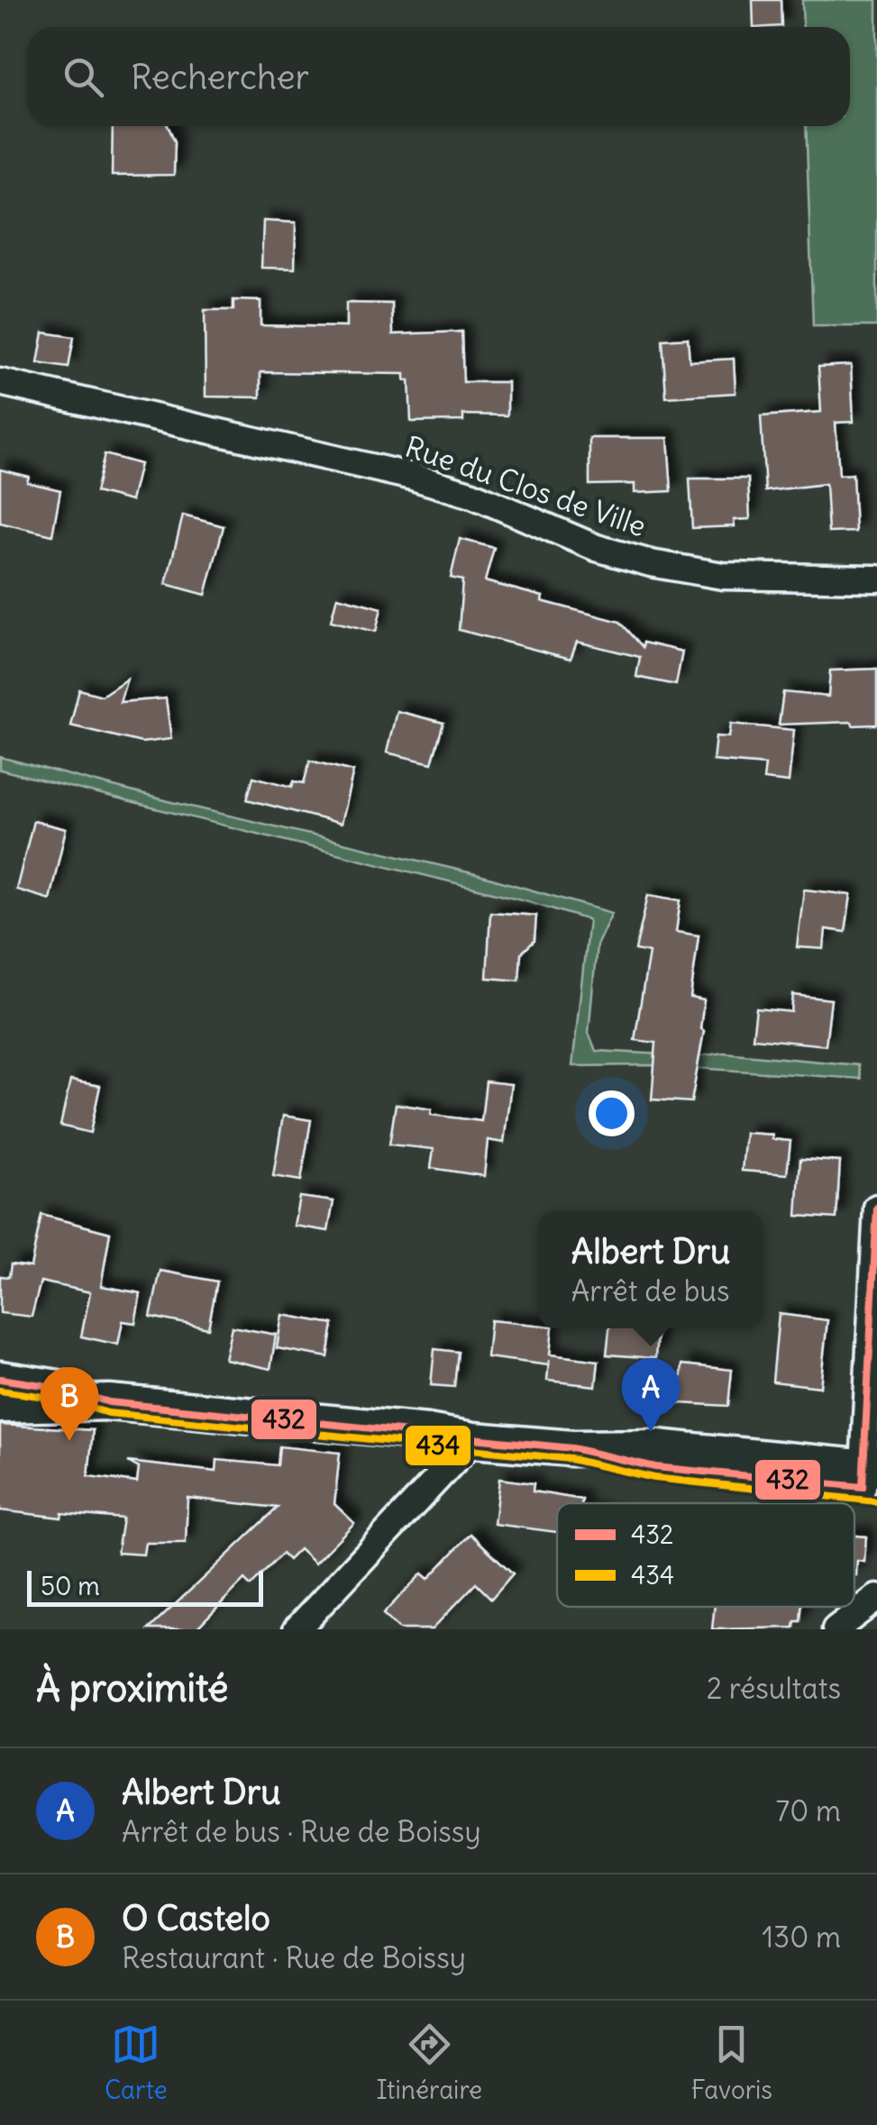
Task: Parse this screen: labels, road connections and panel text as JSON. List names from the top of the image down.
{
  "streets": {
    "street": ["Rue du Clos de Ville"]
  },
  "lines": ["transit line 432", "transit line 434"],
  "legend": ["432", "434"],
  "scale_bar": "50 m",
  "page": {
    "search": "Rechercher",
    "popup": ["Albert Dru", "Arrêt de bus"],
    "pins": ["A", "B"],
    "scale": "50 m",
    "heading": ["À proximité", "2 résultats"],
    "list": [
      {
        "mark": "A",
        "name": "Albert Dru",
        "note": "Arrêt de bus · Rue de Boissy",
        "value": "70 m"
      },
      {
        "mark": "B",
        "name": "O Castelo",
        "note": "Restaurant · Rue de Boissy",
        "value": "130 m"
      }
    ],
    "nav": ["Carte", "Itinéraire", "Favoris"]
  }
}
